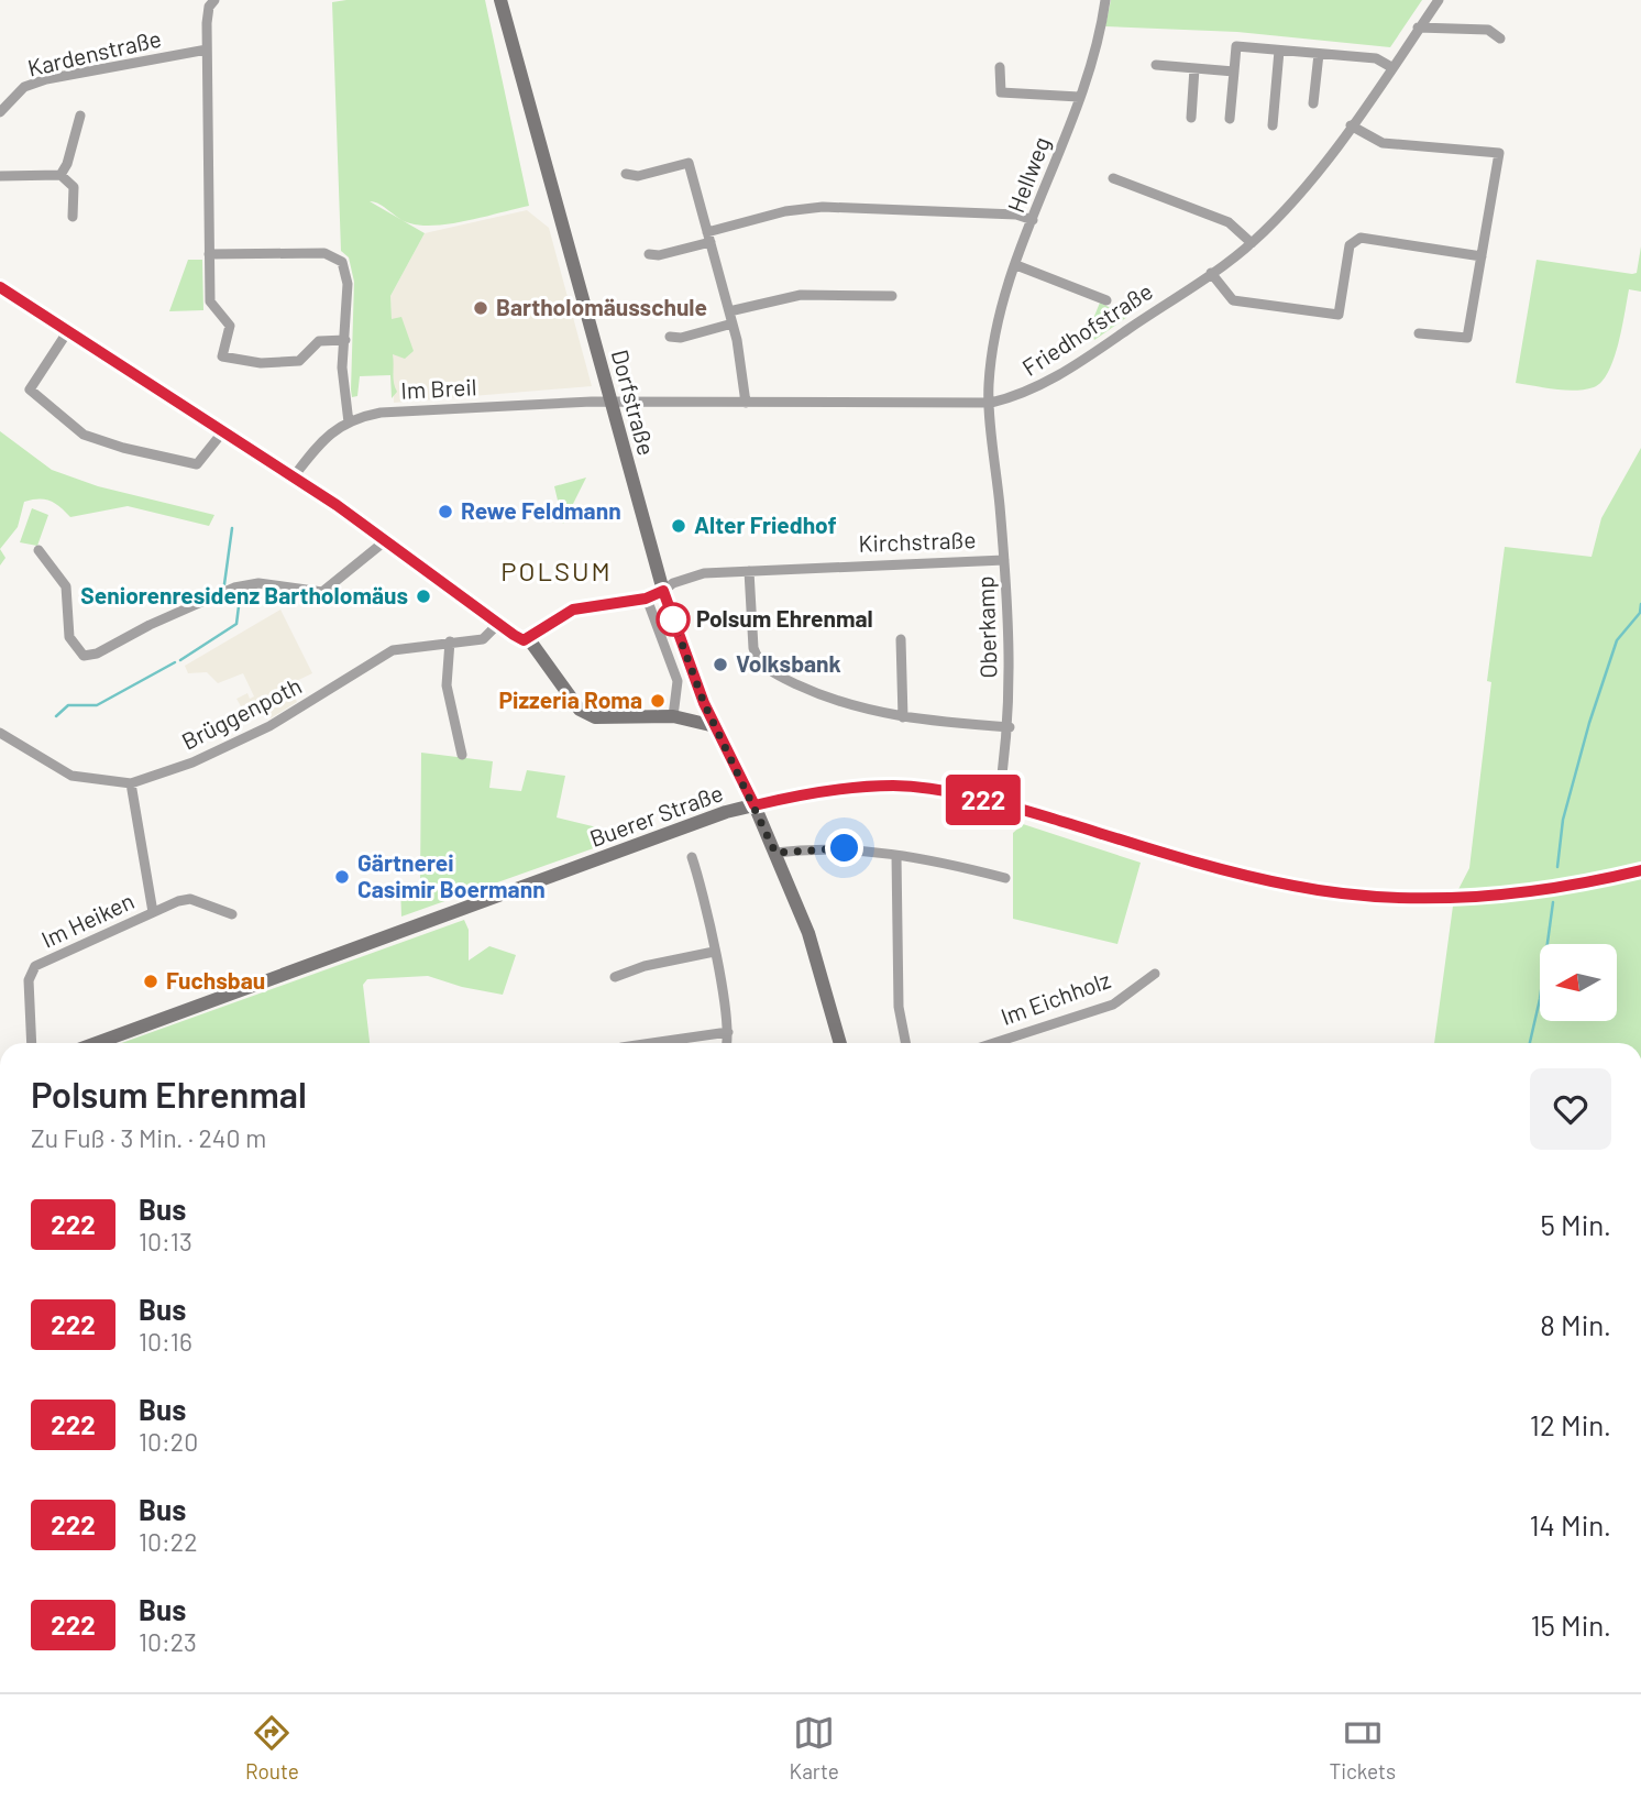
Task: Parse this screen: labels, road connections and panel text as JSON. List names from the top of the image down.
{
  "streets": {
    "main road": ["Dorfstraße", "Kirchstraße", "Buerer Straße"],
    "street": [
      "Kardenstraße",
      "Hellweg",
      "Friedhofstraße",
      "Im Breil",
      "Oberkamp",
      "Brüggenpoth",
      "Im Heiken",
      "Im Eichholz"
    ]
  },
  "crossings": [
    ["Hellweg", "Friedhofstraße"],
    ["Hellweg", "Oberkamp"],
    ["Friedhofstraße", "Im Breil"],
    ["Friedhofstraße", "Dorfstraße"],
    ["Friedhofstraße", "Oberkamp"],
    ["Im Breil", "Dorfstraße"],
    ["Dorfstraße", "Kirchstraße"],
    ["Dorfstraße", "Buerer Straße"],
    ["Kirchstraße", "Oberkamp"],
    ["Oberkamp", "Buerer Straße"],
    ["Brüggenpoth", "Im Heiken"]
  ],
  "districts": ["POLSUM"],
  "places": [
    "Bartholomäusschule",
    "Rewe Feldmann",
    "Alter Friedhof",
    "Seniorenresidenz Bartholomäus",
    "Polsum Ehrenmal",
    "Volksbank",
    "Pizzeria Roma",
    "Gärtnerei Casimir Boermann",
    "Fuchsbau"
  ],
  "lines": ["bus line 222"],
  "north": "left",
  "page": {
    "on_map": "222",
    "heading": ["Polsum Ehrenmal", "Zu Fuß · 3 Min. · 240 m"],
    "list": [
      {
        "mark": "222",
        "name": "Bus",
        "note": "10:13",
        "value": "5 Min."
      },
      {
        "mark": "222",
        "name": "Bus",
        "note": "10:16",
        "value": "8 Min."
      },
      {
        "mark": "222",
        "name": "Bus",
        "note": "10:20",
        "value": "12 Min."
      },
      {
        "mark": "222",
        "name": "Bus",
        "note": "10:22",
        "value": "14 Min."
      },
      {
        "mark": "222",
        "name": "Bus",
        "note": "10:23",
        "value": "15 Min."
      }
    ],
    "tabs": ["Route", "Karte", "Tickets"]
  }
}
